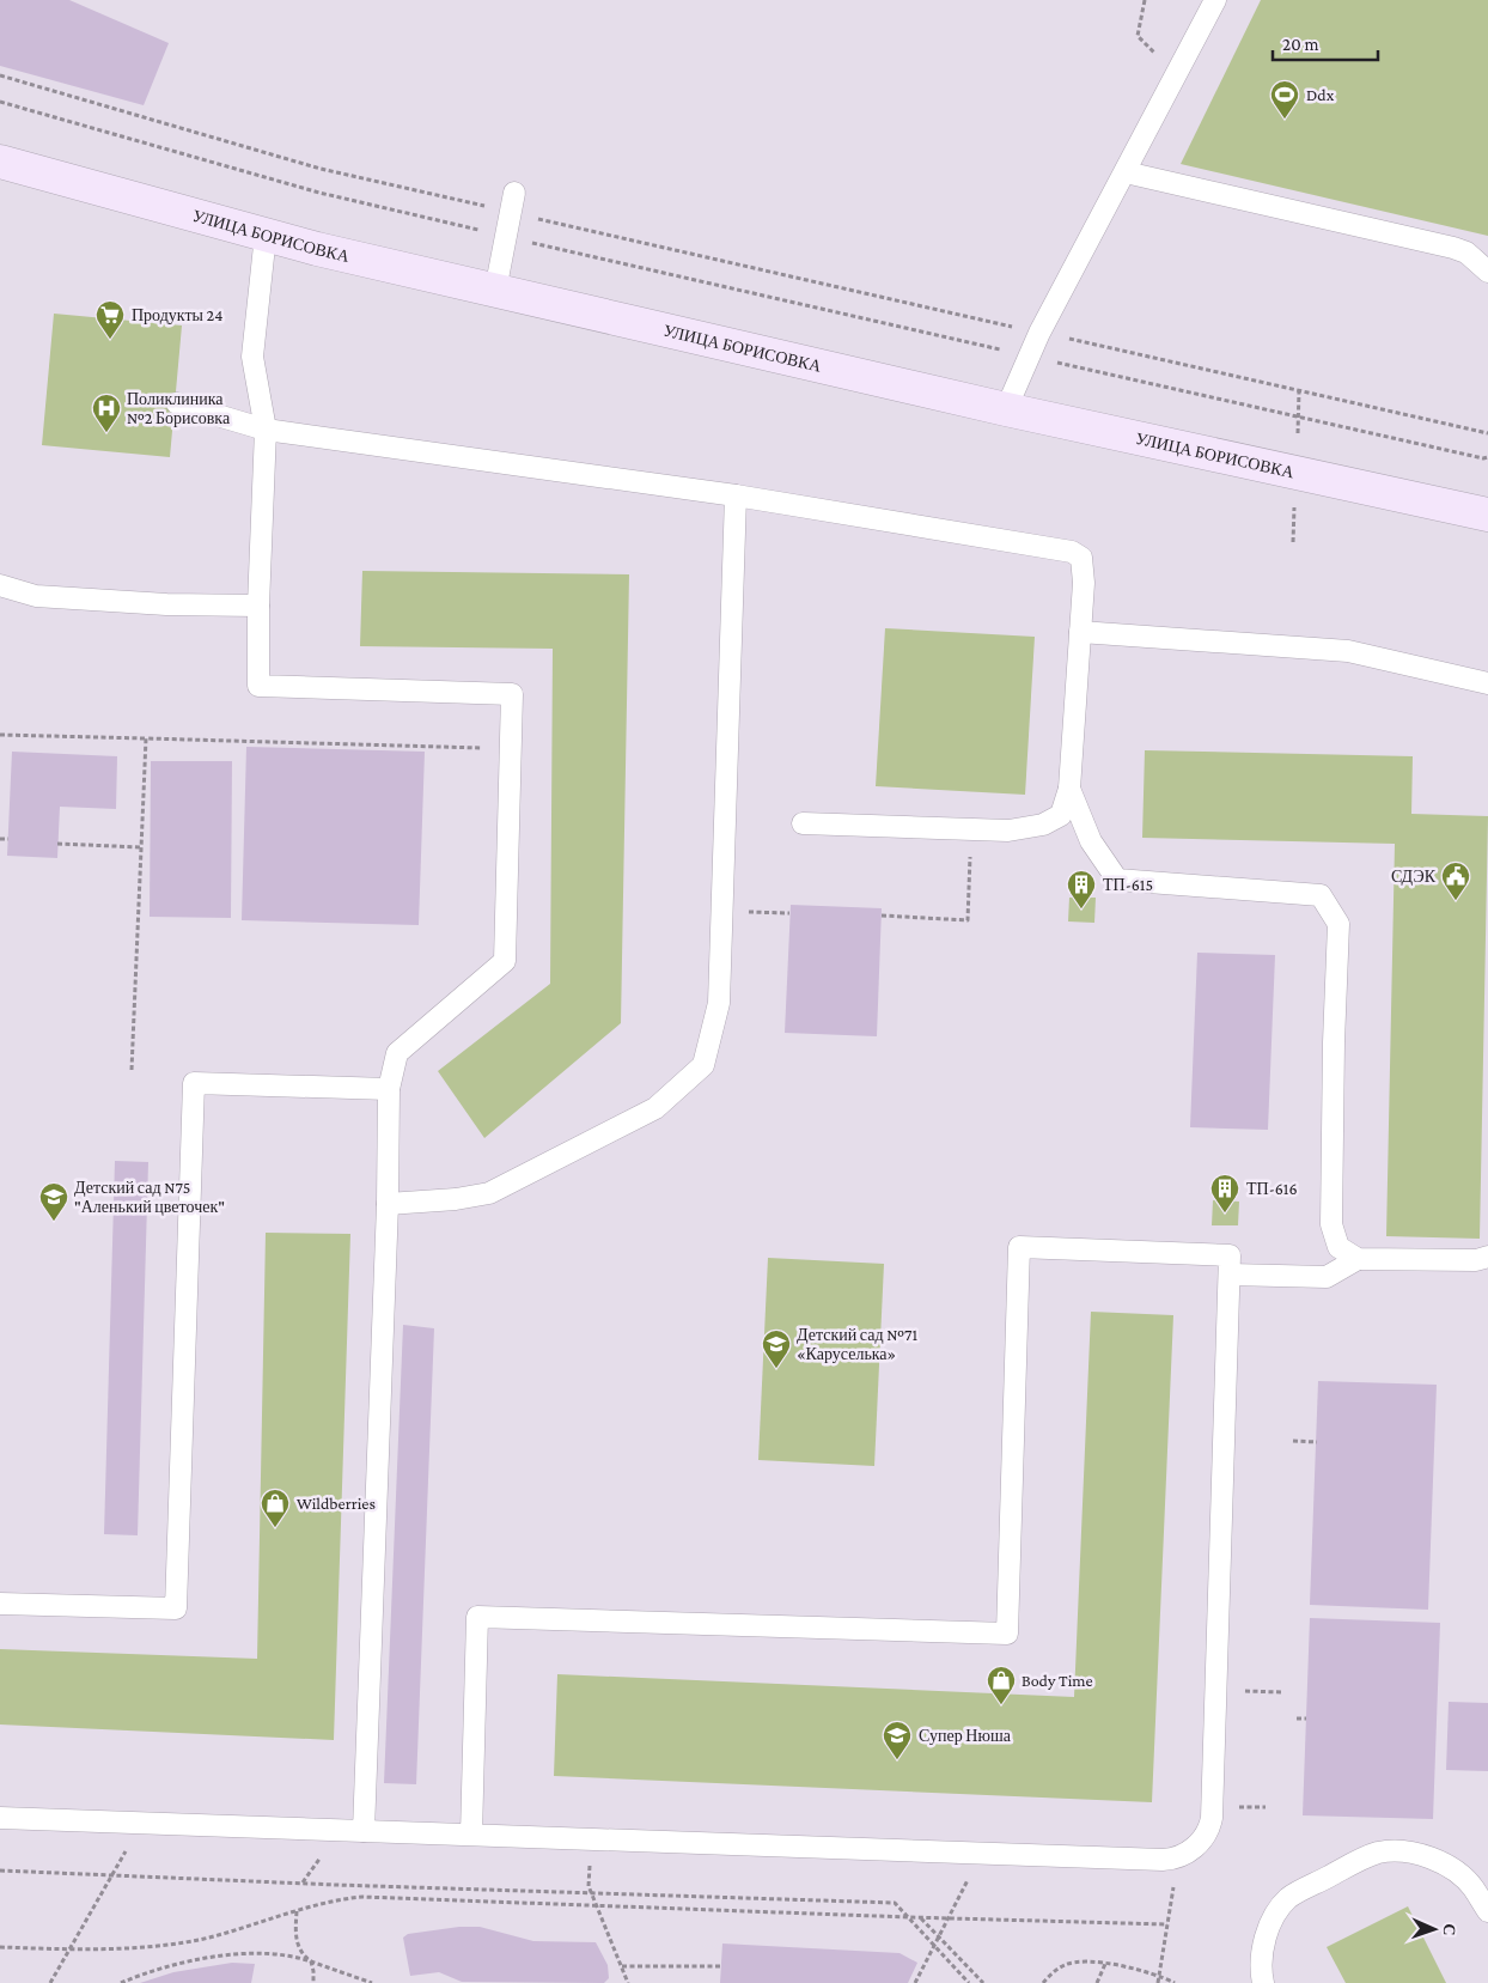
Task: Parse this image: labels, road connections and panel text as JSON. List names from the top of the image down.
{
  "streets": {
    "street": ["УЛИЦА БОРИСОВКА"]
  },
  "places": {
    "sports": ["Ddx"],
    "supermarket": ["Продукты 24"],
    "hospital": ["Поликлиника №2 Борисовка"],
    "public building": ["СДЭК"],
    "building": ["ТП-615", "ТП-616"],
    "school or university": ["Детский сад N75 \"Аленький цветочек\"", "Детский сад №71 «Каруселька»", "Супер Нюша"],
    "shop": ["Wildberries", "Body Time"]
  },
  "scale_bar": "20 m",
  "north": "right"
}
